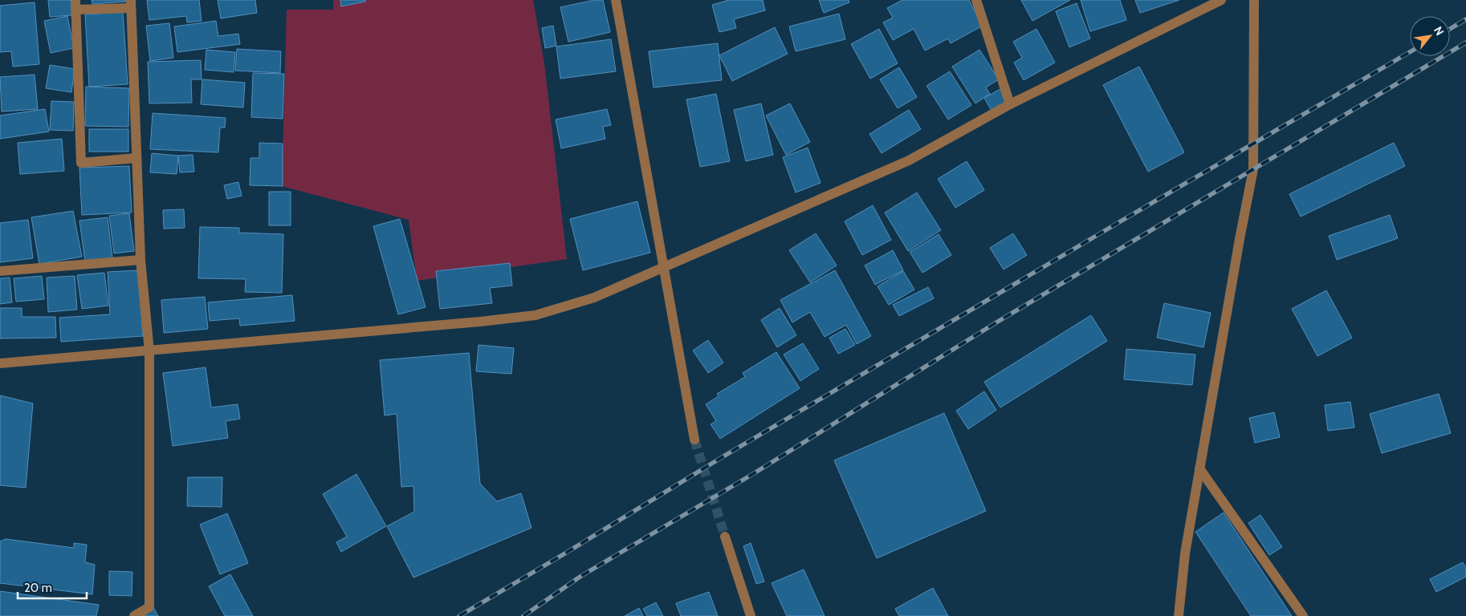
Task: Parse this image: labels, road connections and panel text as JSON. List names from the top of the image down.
{
  "scale_bar": "20 m",
  "north": "top right"
}
